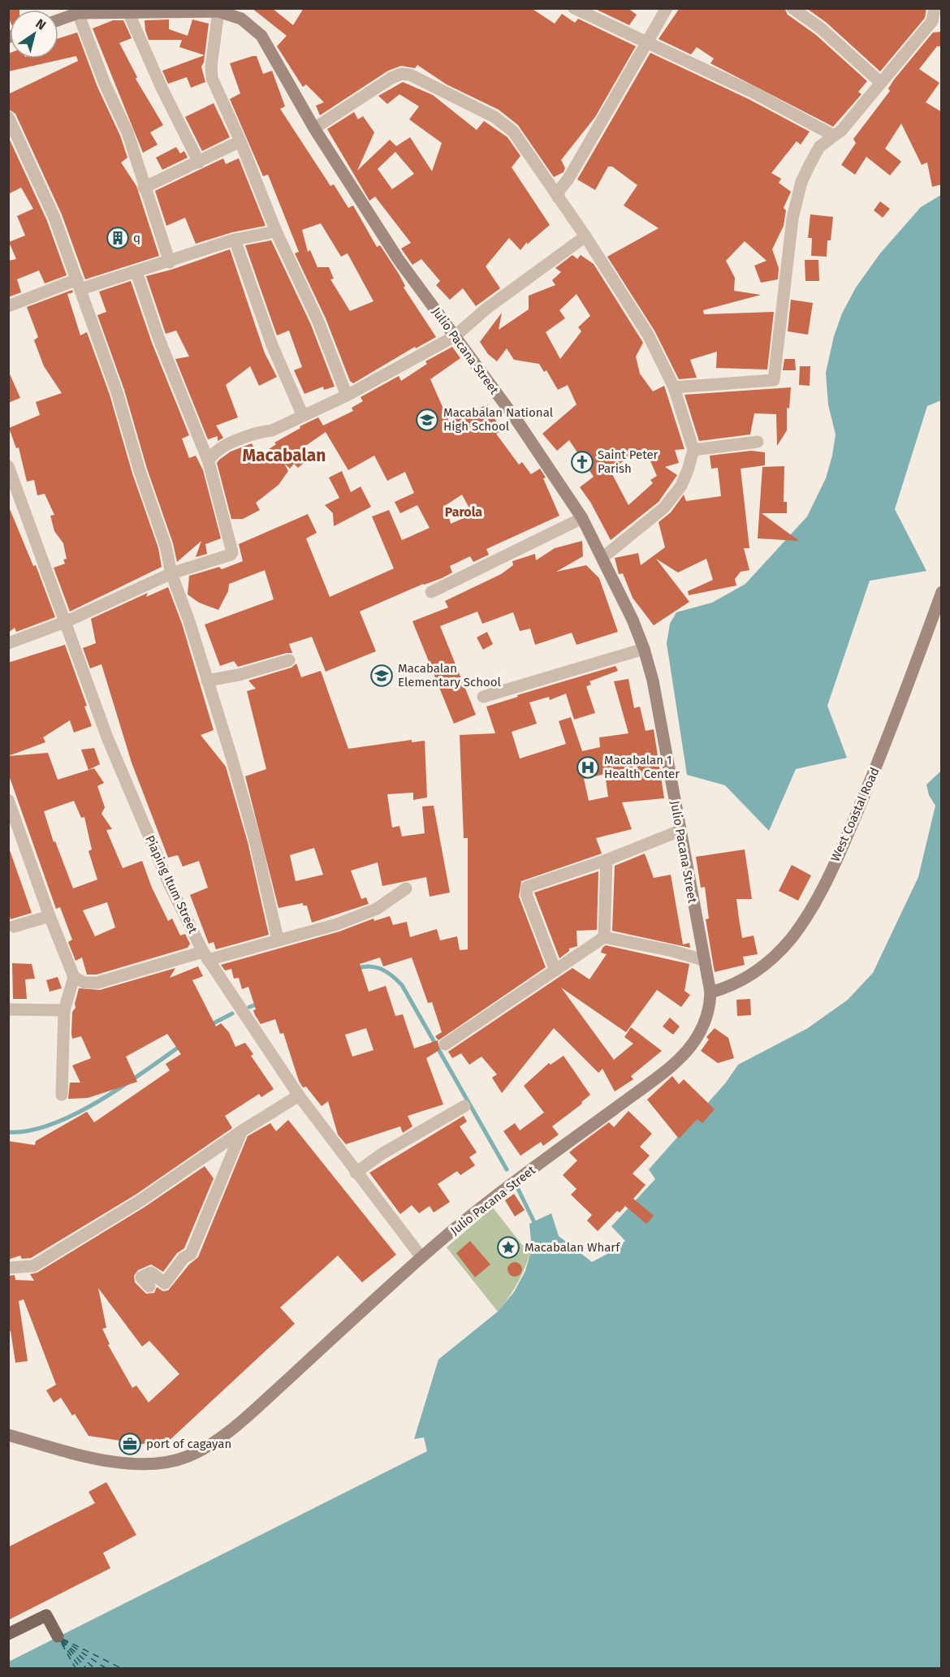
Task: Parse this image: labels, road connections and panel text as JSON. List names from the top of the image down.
{
  "streets": {
    "main road": ["Julio Pacana Street", "West Coastal Road"],
    "street": ["Piaping Itum Street"]
  },
  "crossings": [
    ["Julio Pacana Street", "West Coastal Road"],
    ["Julio Pacana Street", "Piaping Itum Street"]
  ],
  "districts": ["Macabalan", "Parola"],
  "places": {
    "building": ["q"],
    "school or university": ["Macabalan National High School", "Macabalan Elementary School"],
    "church": ["Saint Peter Parish"],
    "hospital": ["Macabalan 1 Health Center"],
    "place": ["Macabalan Wharf"],
    "office": ["port of cagayan"]
  },
  "north": "top right"
}
